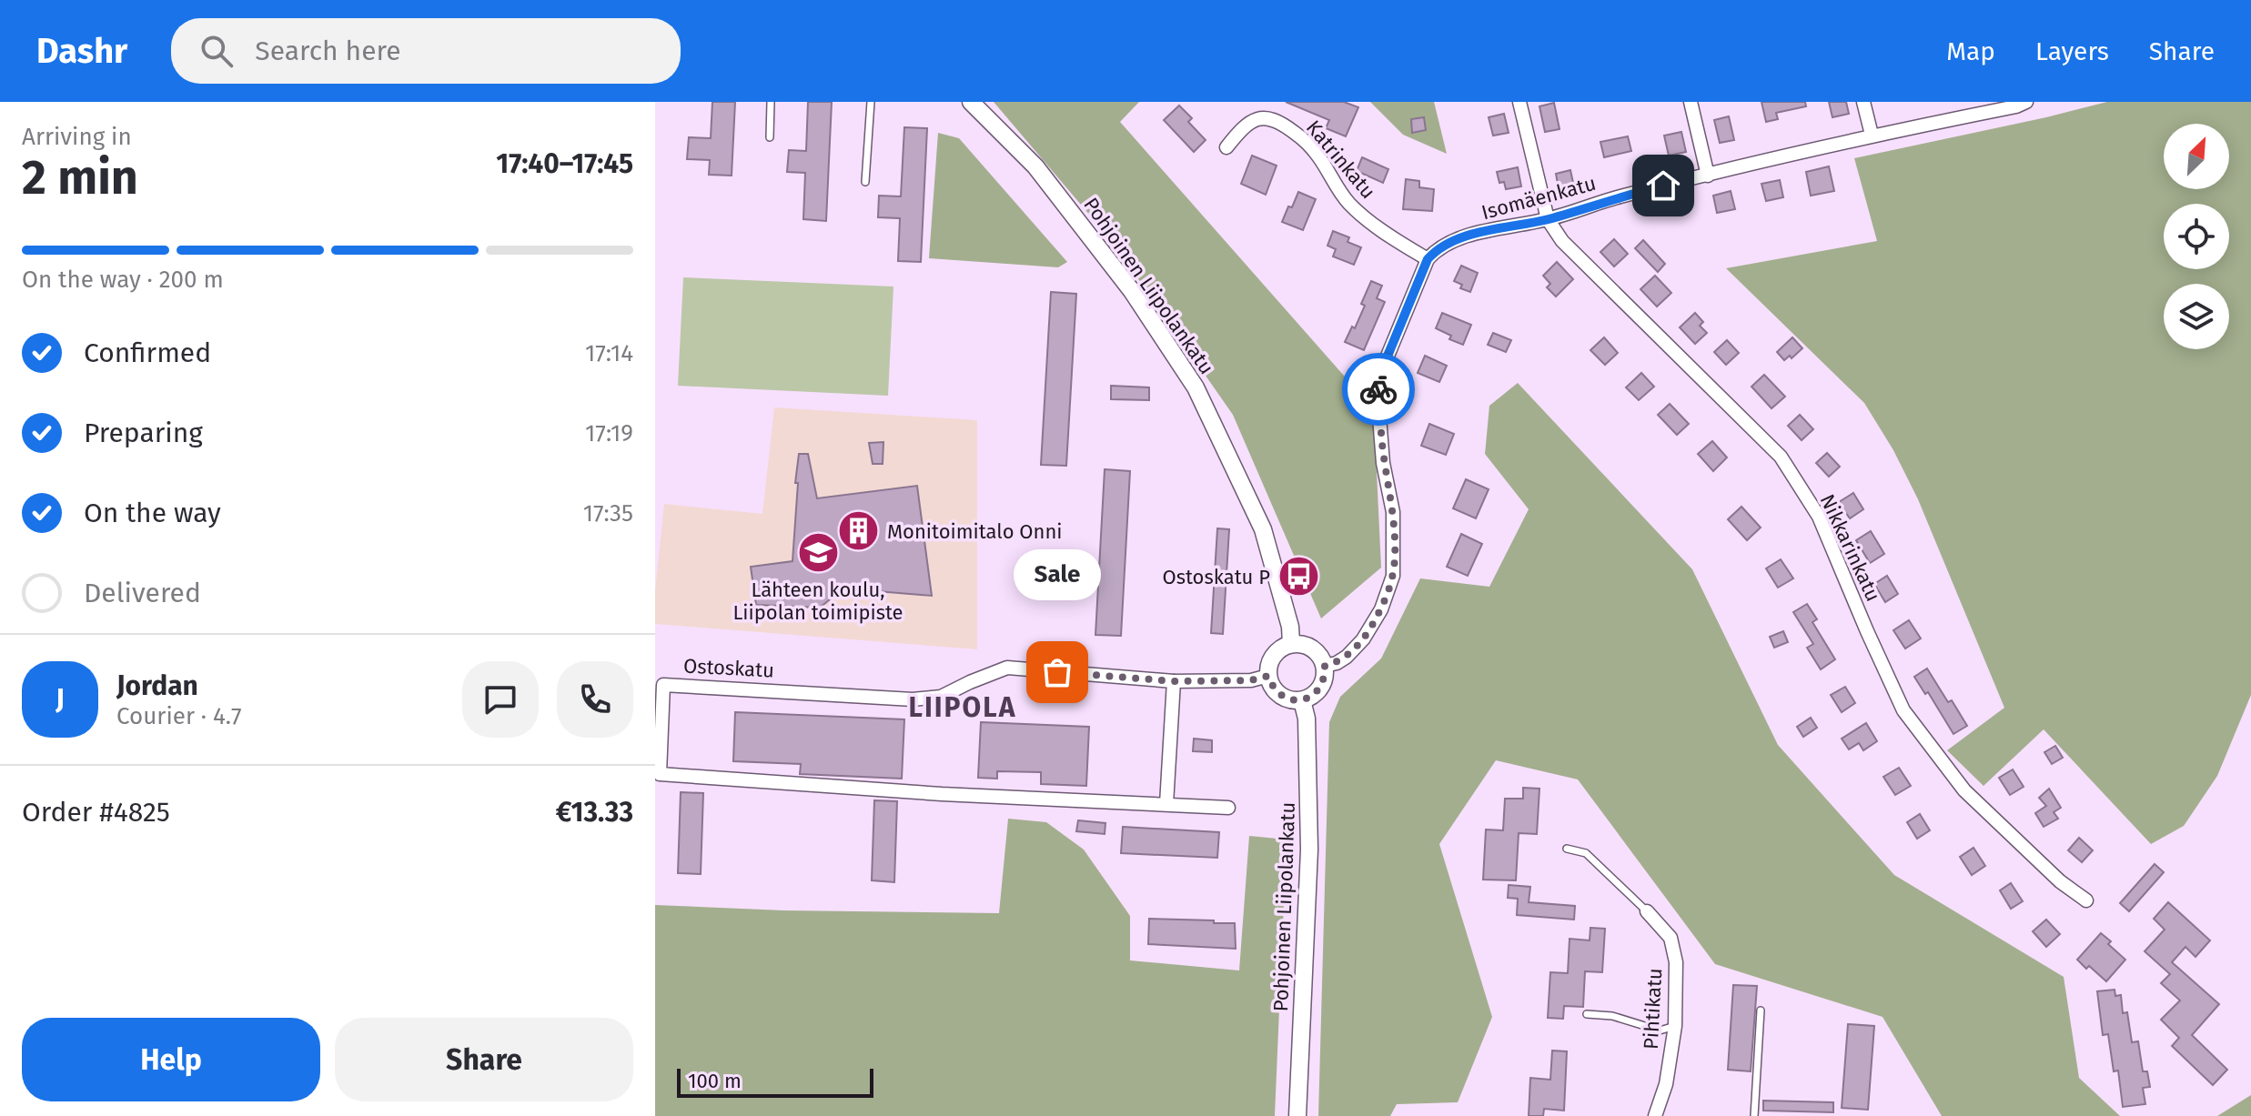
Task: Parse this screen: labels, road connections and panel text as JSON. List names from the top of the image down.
{
  "streets": {
    "street": [
      "Katrinkatu",
      "Isomäenkatu",
      "Pohjoinen Liipolankatu",
      "Nikkarinkatu",
      "Ostoskatu",
      "Pihtikatu"
    ]
  },
  "crossings": [
    ["Katrinkatu", "Isomäenkatu"],
    ["Isomäenkatu", "Nikkarinkatu"],
    ["Pohjoinen Liipolankatu", "Ostoskatu"]
  ],
  "districts": ["LIIPOLA"],
  "places": {
    "building": ["Monitoimitalo Onni"],
    "school or university": ["Lähteen koulu, Liipolan toimipiste"],
    "bus stop": ["Ostoskatu P"],
    "other": ["Sale"]
  },
  "scale_bar": "100 m",
  "north": "top right",
  "page": {
    "header": "Dashr",
    "search": "Search here",
    "nav": ["Map", "Layers", "Share"],
    "heading": ["2 min", "Arriving in", "17:40–17:45"],
    "panel": [
      "Jordan",
      "Courier · 4.7",
      "Order #4825",
      "€13.33"
    ],
    "bar": "On the way · 200 m",
    "list": [
      ["Confirmed", "17:14"],
      ["Preparing", "17:19"],
      ["On the way", "17:35"],
      "Delivered"
    ],
    "bubble": "Sale",
    "round": "J",
    "buttons": ["Help", "Share"],
    "scale": "100 m"
  }
}
